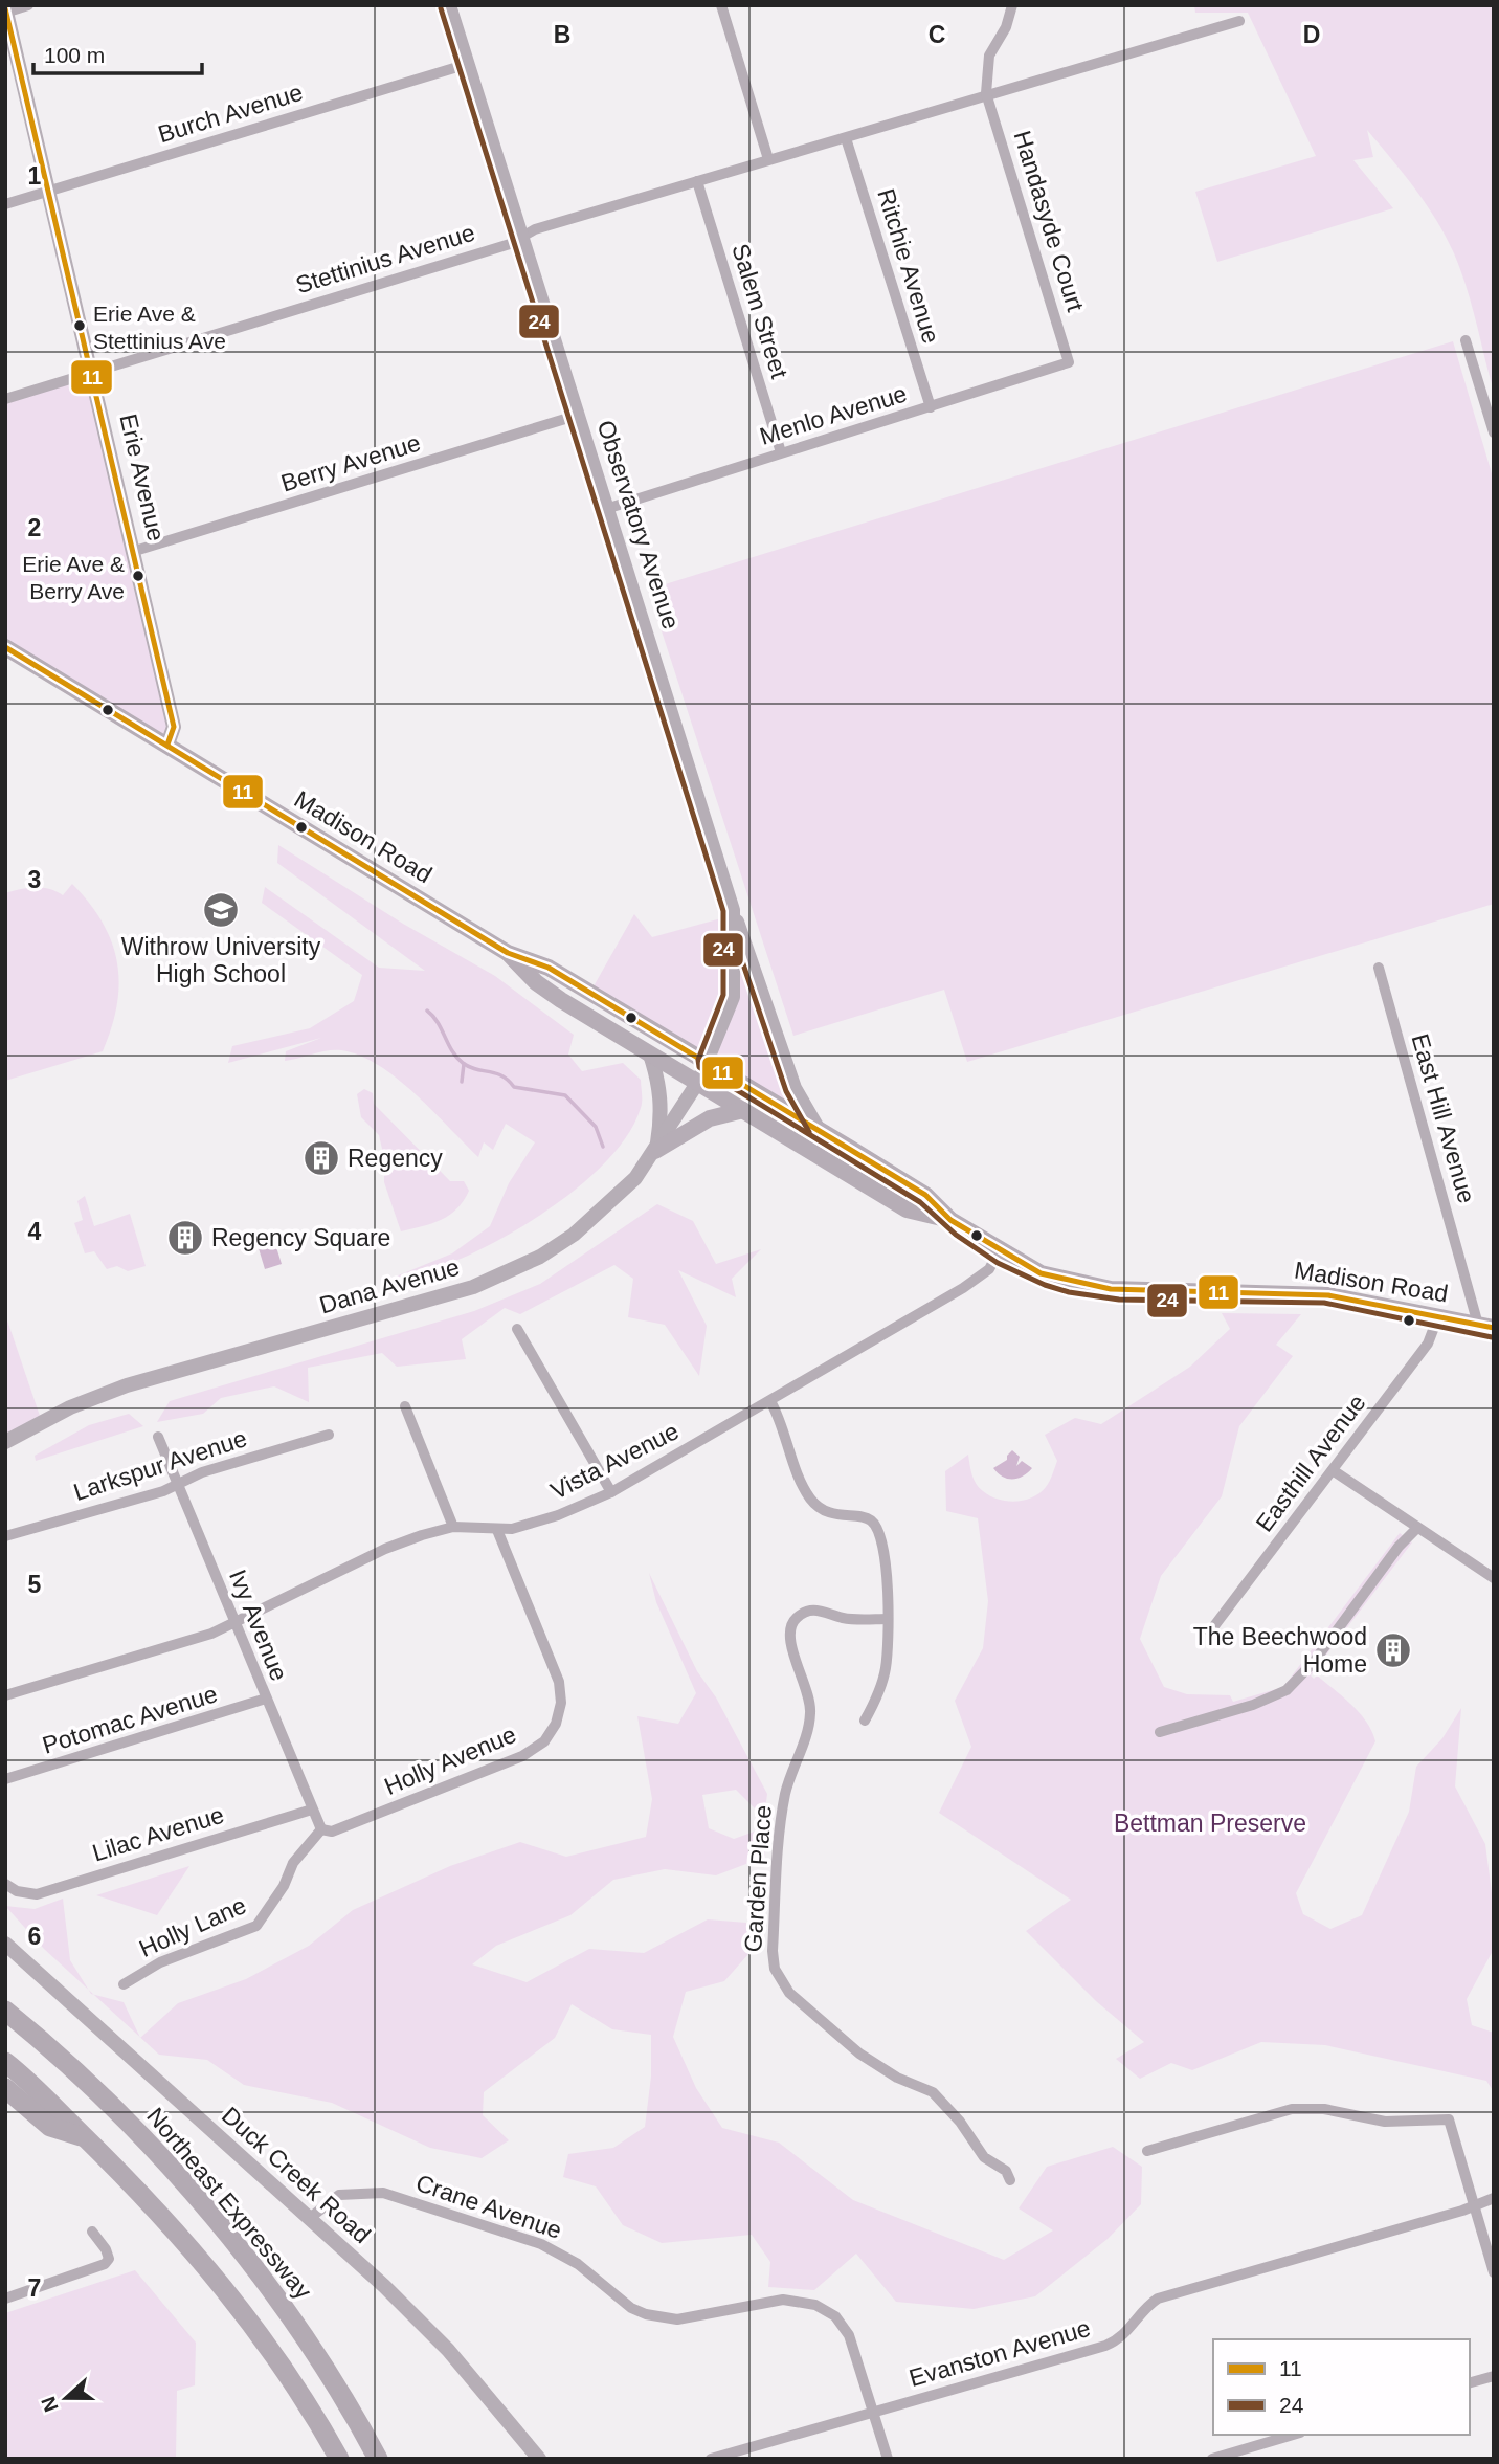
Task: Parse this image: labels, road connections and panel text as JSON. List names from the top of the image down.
{
  "streets": {
    "highway": ["Northeast Expressway"],
    "main road": ["Madison Road"],
    "street": [
      "Burch Avenue",
      "Handasyde Court",
      "Stettinius Avenue",
      "Ritchie Avenue",
      "Salem Street",
      "Menlo Avenue",
      "Berry Avenue",
      "Erie Avenue",
      "Observatory Avenue",
      "East Hill Avenue",
      "Dana Avenue",
      "Vista Avenue",
      "Easthill Avenue",
      "Larkspur Avenue",
      "Ivy Avenue",
      "Potomac Avenue",
      "Holly Avenue",
      "Lilac Avenue",
      "Garden Place",
      "Holly Lane",
      "Duck Creek Road",
      "Crane Avenue",
      "Evanston Avenue"
    ]
  },
  "crossings": [
    ["Burch Avenue", "Erie Avenue"],
    ["Burch Avenue", "Observatory Avenue"],
    ["Handasyde Court", "Stettinius Avenue"],
    ["Handasyde Court", "Menlo Avenue"],
    ["Stettinius Avenue", "Ritchie Avenue"],
    ["Stettinius Avenue", "Salem Street"],
    ["Stettinius Avenue", "Erie Avenue"],
    ["Stettinius Avenue", "Observatory Avenue"],
    ["Ritchie Avenue", "Menlo Avenue"],
    ["Salem Street", "Menlo Avenue"],
    ["Menlo Avenue", "Observatory Avenue"],
    ["Berry Avenue", "Erie Avenue"],
    ["Berry Avenue", "Observatory Avenue"],
    ["Erie Avenue", "Madison Road"],
    ["Observatory Avenue", "Madison Road"],
    ["Observatory Avenue", "Dana Avenue"],
    ["Madison Road", "East Hill Avenue"],
    ["Madison Road", "Dana Avenue"],
    ["Madison Road", "Vista Avenue"],
    ["Madison Road", "Easthill Avenue"],
    ["Vista Avenue", "Ivy Avenue"],
    ["Vista Avenue", "Holly Avenue"],
    ["Larkspur Avenue", "Ivy Avenue"],
    ["Ivy Avenue", "Potomac Avenue"],
    ["Ivy Avenue", "Holly Avenue"],
    ["Ivy Avenue", "Lilac Avenue"],
    ["Ivy Avenue", "Holly Lane"],
    ["Holly Avenue", "Holly Lane"],
    ["Duck Creek Road", "Crane Avenue"],
    ["Crane Avenue", "Evanston Avenue"]
  ],
  "parks": ["Bettman Preserve"],
  "places": {
    "other": ["Erie Ave & Stettinius Ave", "Erie Ave & Berry Ave"],
    "school or university": ["Withrow University High School"],
    "building": ["Regency", "Regency Square", "The Beechwood Home"]
  },
  "lines": ["transit line 11", "transit line 24"],
  "legend": ["11", "24"],
  "scale_bar": "100 m",
  "north": "left",
  "grid": {
    "columns": ["B", "C", "D"],
    "rows": [
      "1",
      "2",
      "3",
      "4",
      "5",
      "6",
      "7"
    ]
  }
}
